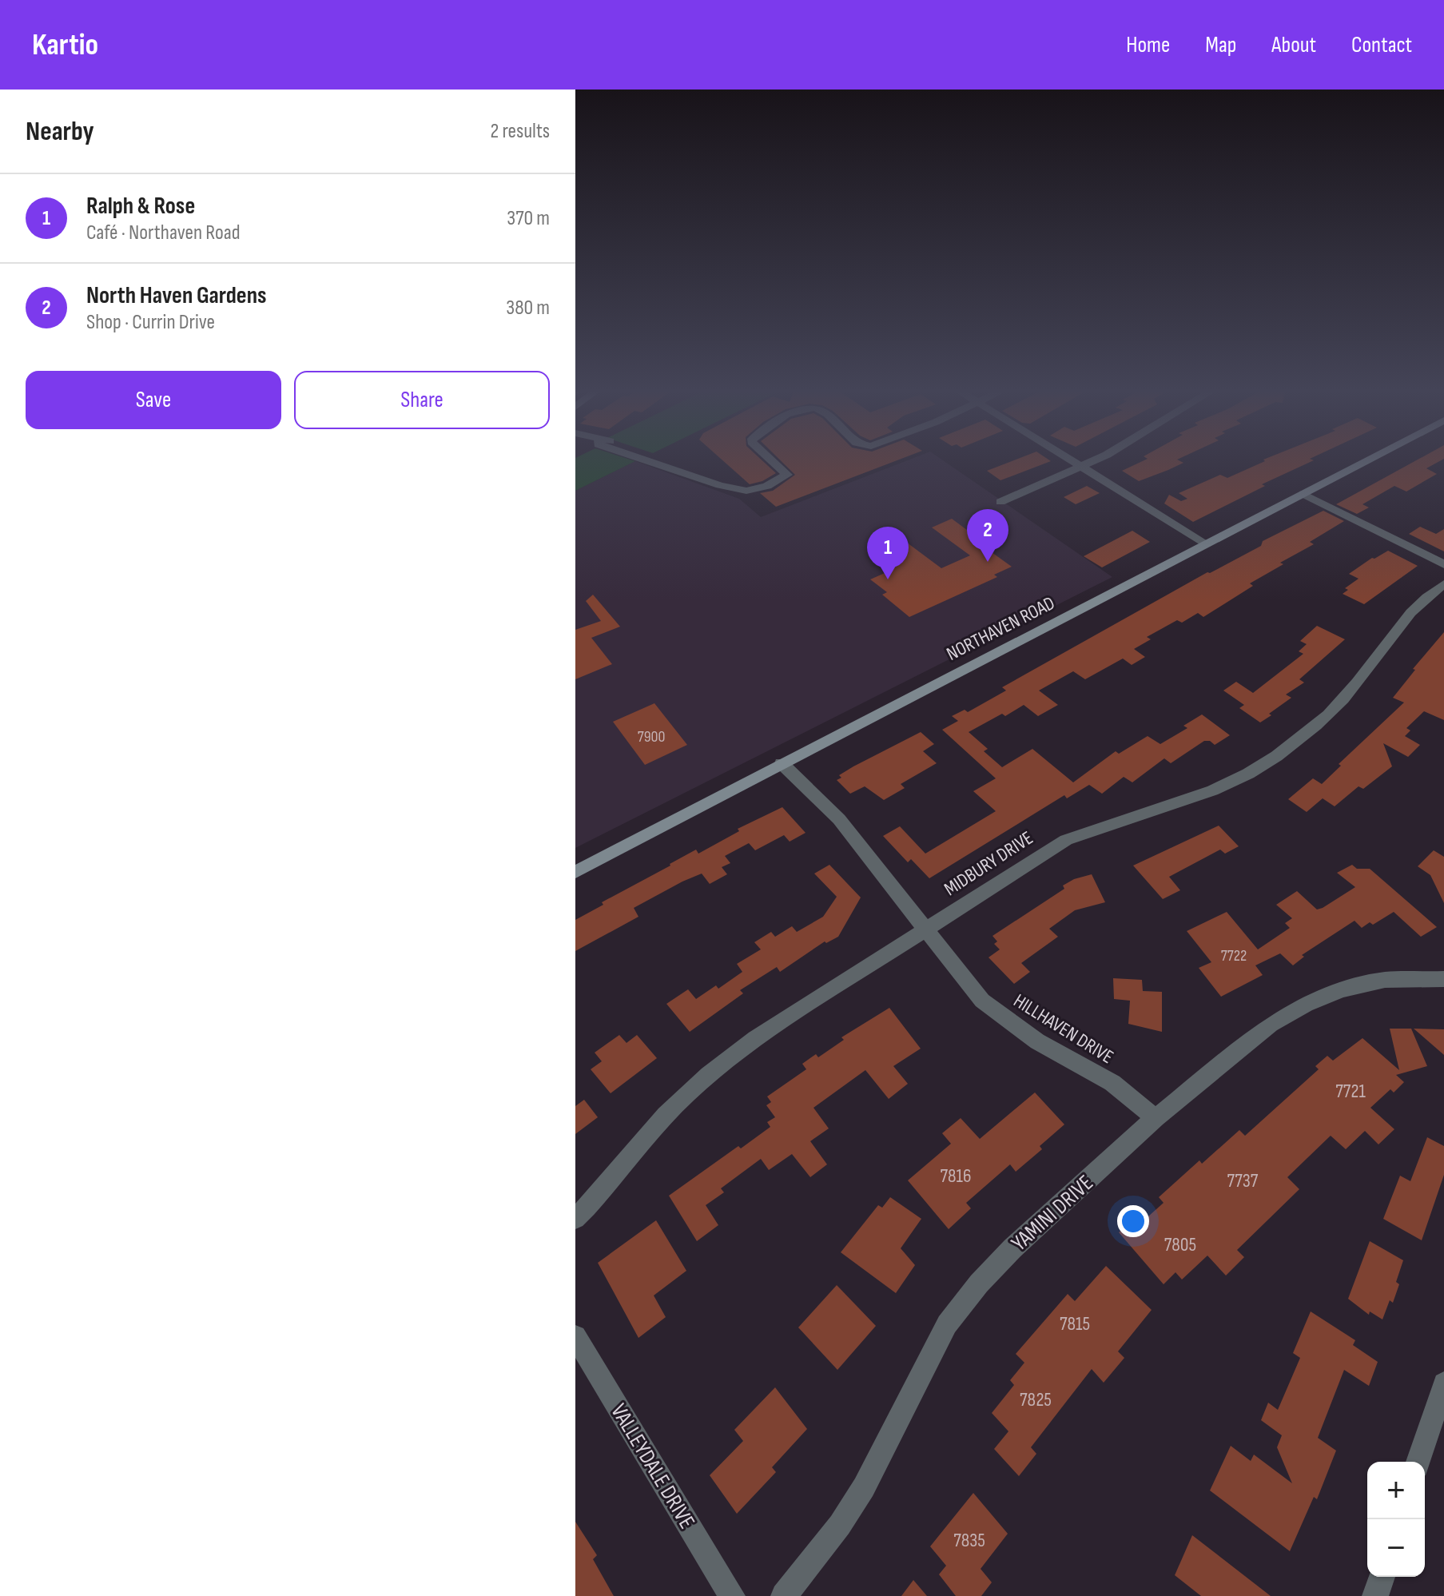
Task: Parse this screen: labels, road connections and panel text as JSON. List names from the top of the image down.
{
  "streets": {
    "street": [
      "NORTHAVEN ROAD",
      "MIDBURY DRIVE",
      "HILLHAVEN DRIVE",
      "YAMINI DRIVE",
      "VALLEYDALE DRIVE"
    ]
  },
  "crossings": [
    ["NORTHAVEN ROAD", "HILLHAVEN DRIVE"],
    ["MIDBURY DRIVE", "HILLHAVEN DRIVE"],
    ["HILLHAVEN DRIVE", "YAMINI DRIVE"]
  ],
  "house_numbers": [
    "7900",
    "7722",
    "7721",
    "7816",
    "7737",
    "7805",
    "7815",
    "7825",
    "7835"
  ],
  "page": {
    "header": "Kartio",
    "nav": [
      "Home",
      "Map",
      "About",
      "Contact"
    ],
    "heading": ["Nearby", "2 results"],
    "list": [
      {
        "mark": "1",
        "name": "Ralph & Rose",
        "note": "Café · Northaven Road",
        "value": "370 m"
      },
      {
        "mark": "2",
        "name": "North Haven Gardens",
        "note": "Shop · Currin Drive",
        "value": "380 m"
      }
    ],
    "buttons": ["Save", "Share"],
    "pins": ["2", "1"],
    "map_buttons": ["+", "−"]
  }
}
